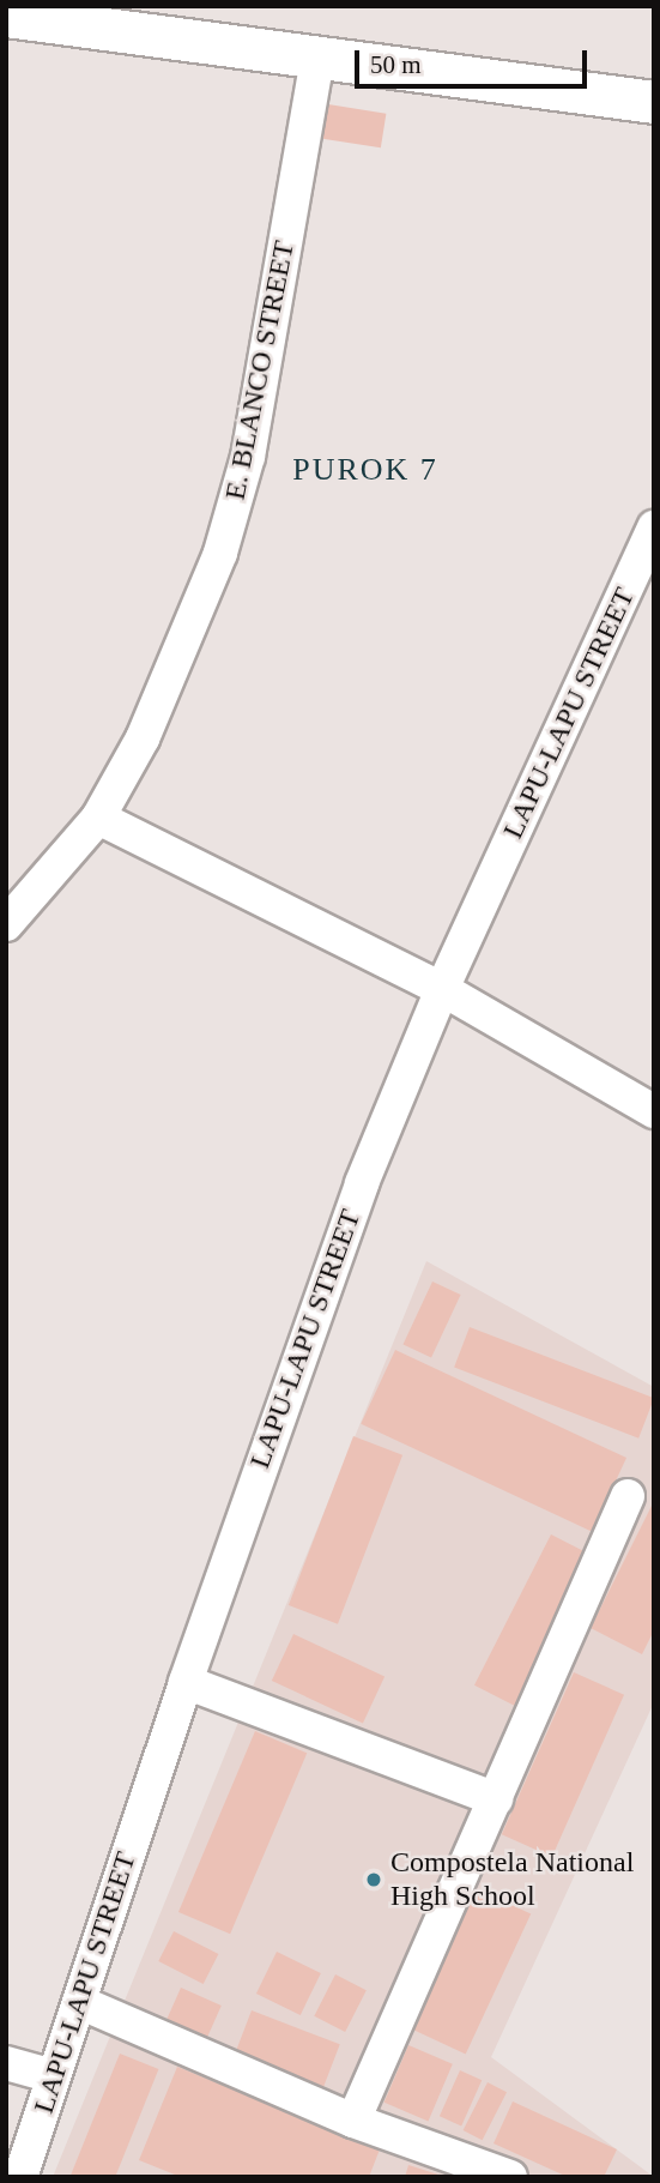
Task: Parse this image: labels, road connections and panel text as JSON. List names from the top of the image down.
{
  "streets": {
    "street": ["E. BLANCO STREET", "LAPU-LAPU STREET"]
  },
  "districts": ["PUROK 7"],
  "places": ["Compostela National High School"],
  "scale_bar": "50 m"
}
